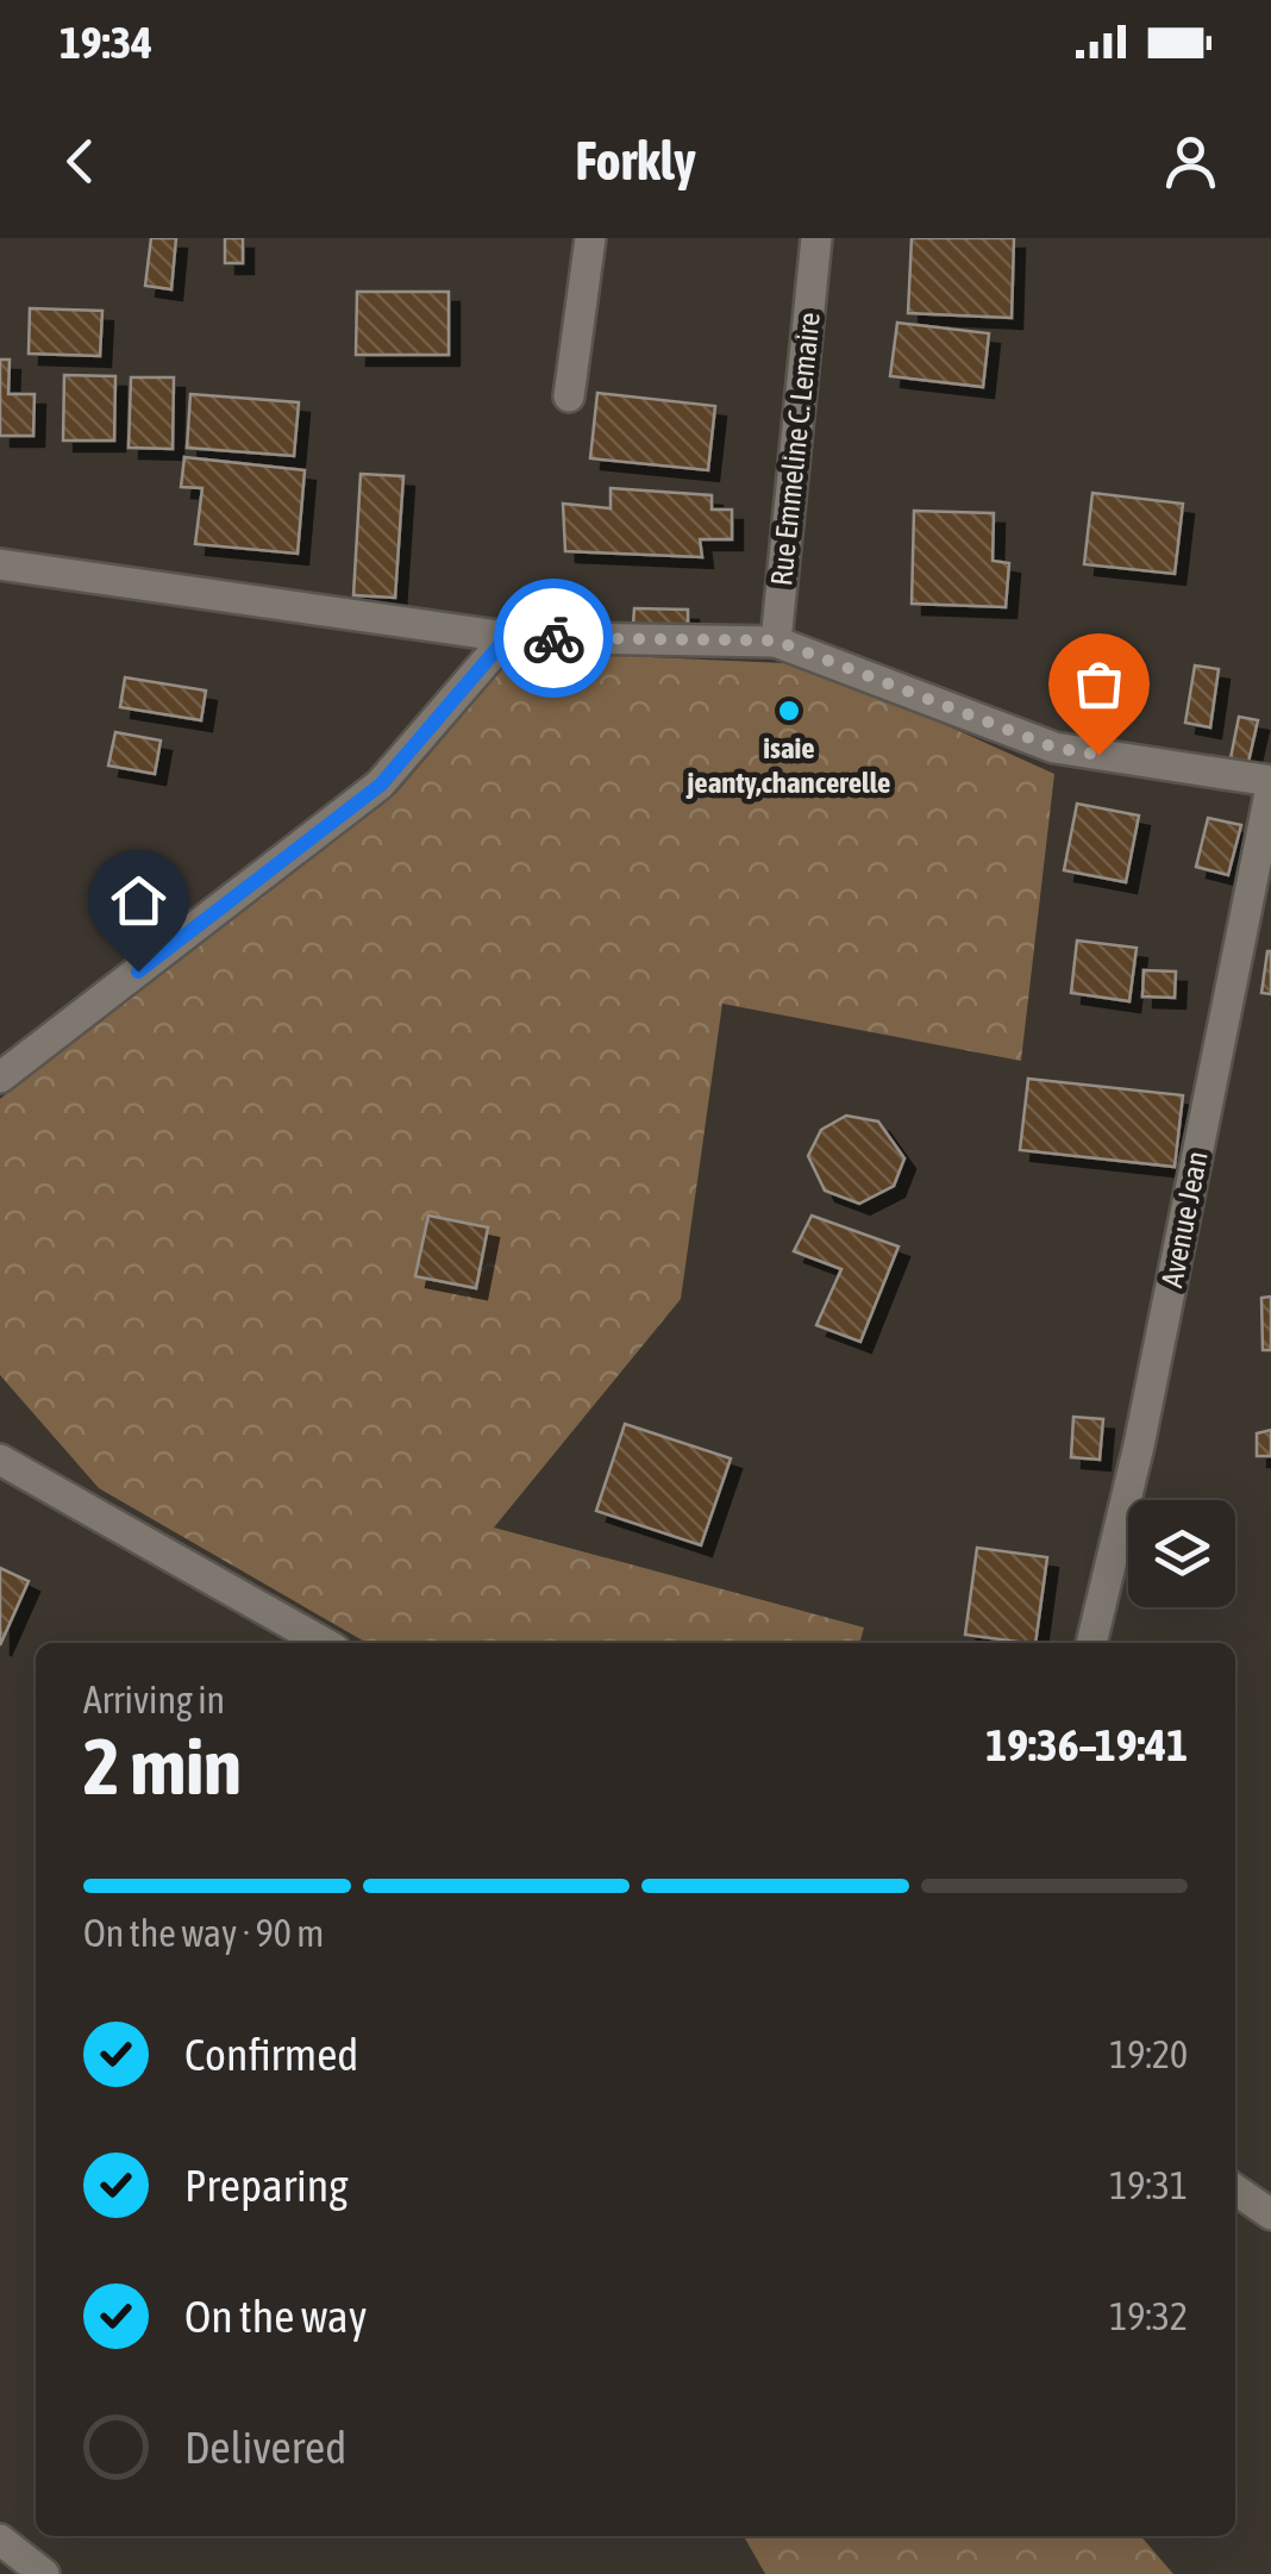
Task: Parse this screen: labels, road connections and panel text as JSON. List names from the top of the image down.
{
  "streets": {
    "street": ["Rue Emmeline C. Lemaire", "Avenue Jean"]
  },
  "places": ["isaie jeanty,chancerelle"],
  "page": {
    "status": "19:34",
    "header": "Forkly",
    "heading": ["2 min", "Arriving in", "19:36–19:41"],
    "bar": "On the way · 90 m",
    "list": [
      ["Confirmed", "19:20"],
      ["Preparing", "19:31"],
      ["On the way", "19:32"],
      "Delivered"
    ]
  }
}
